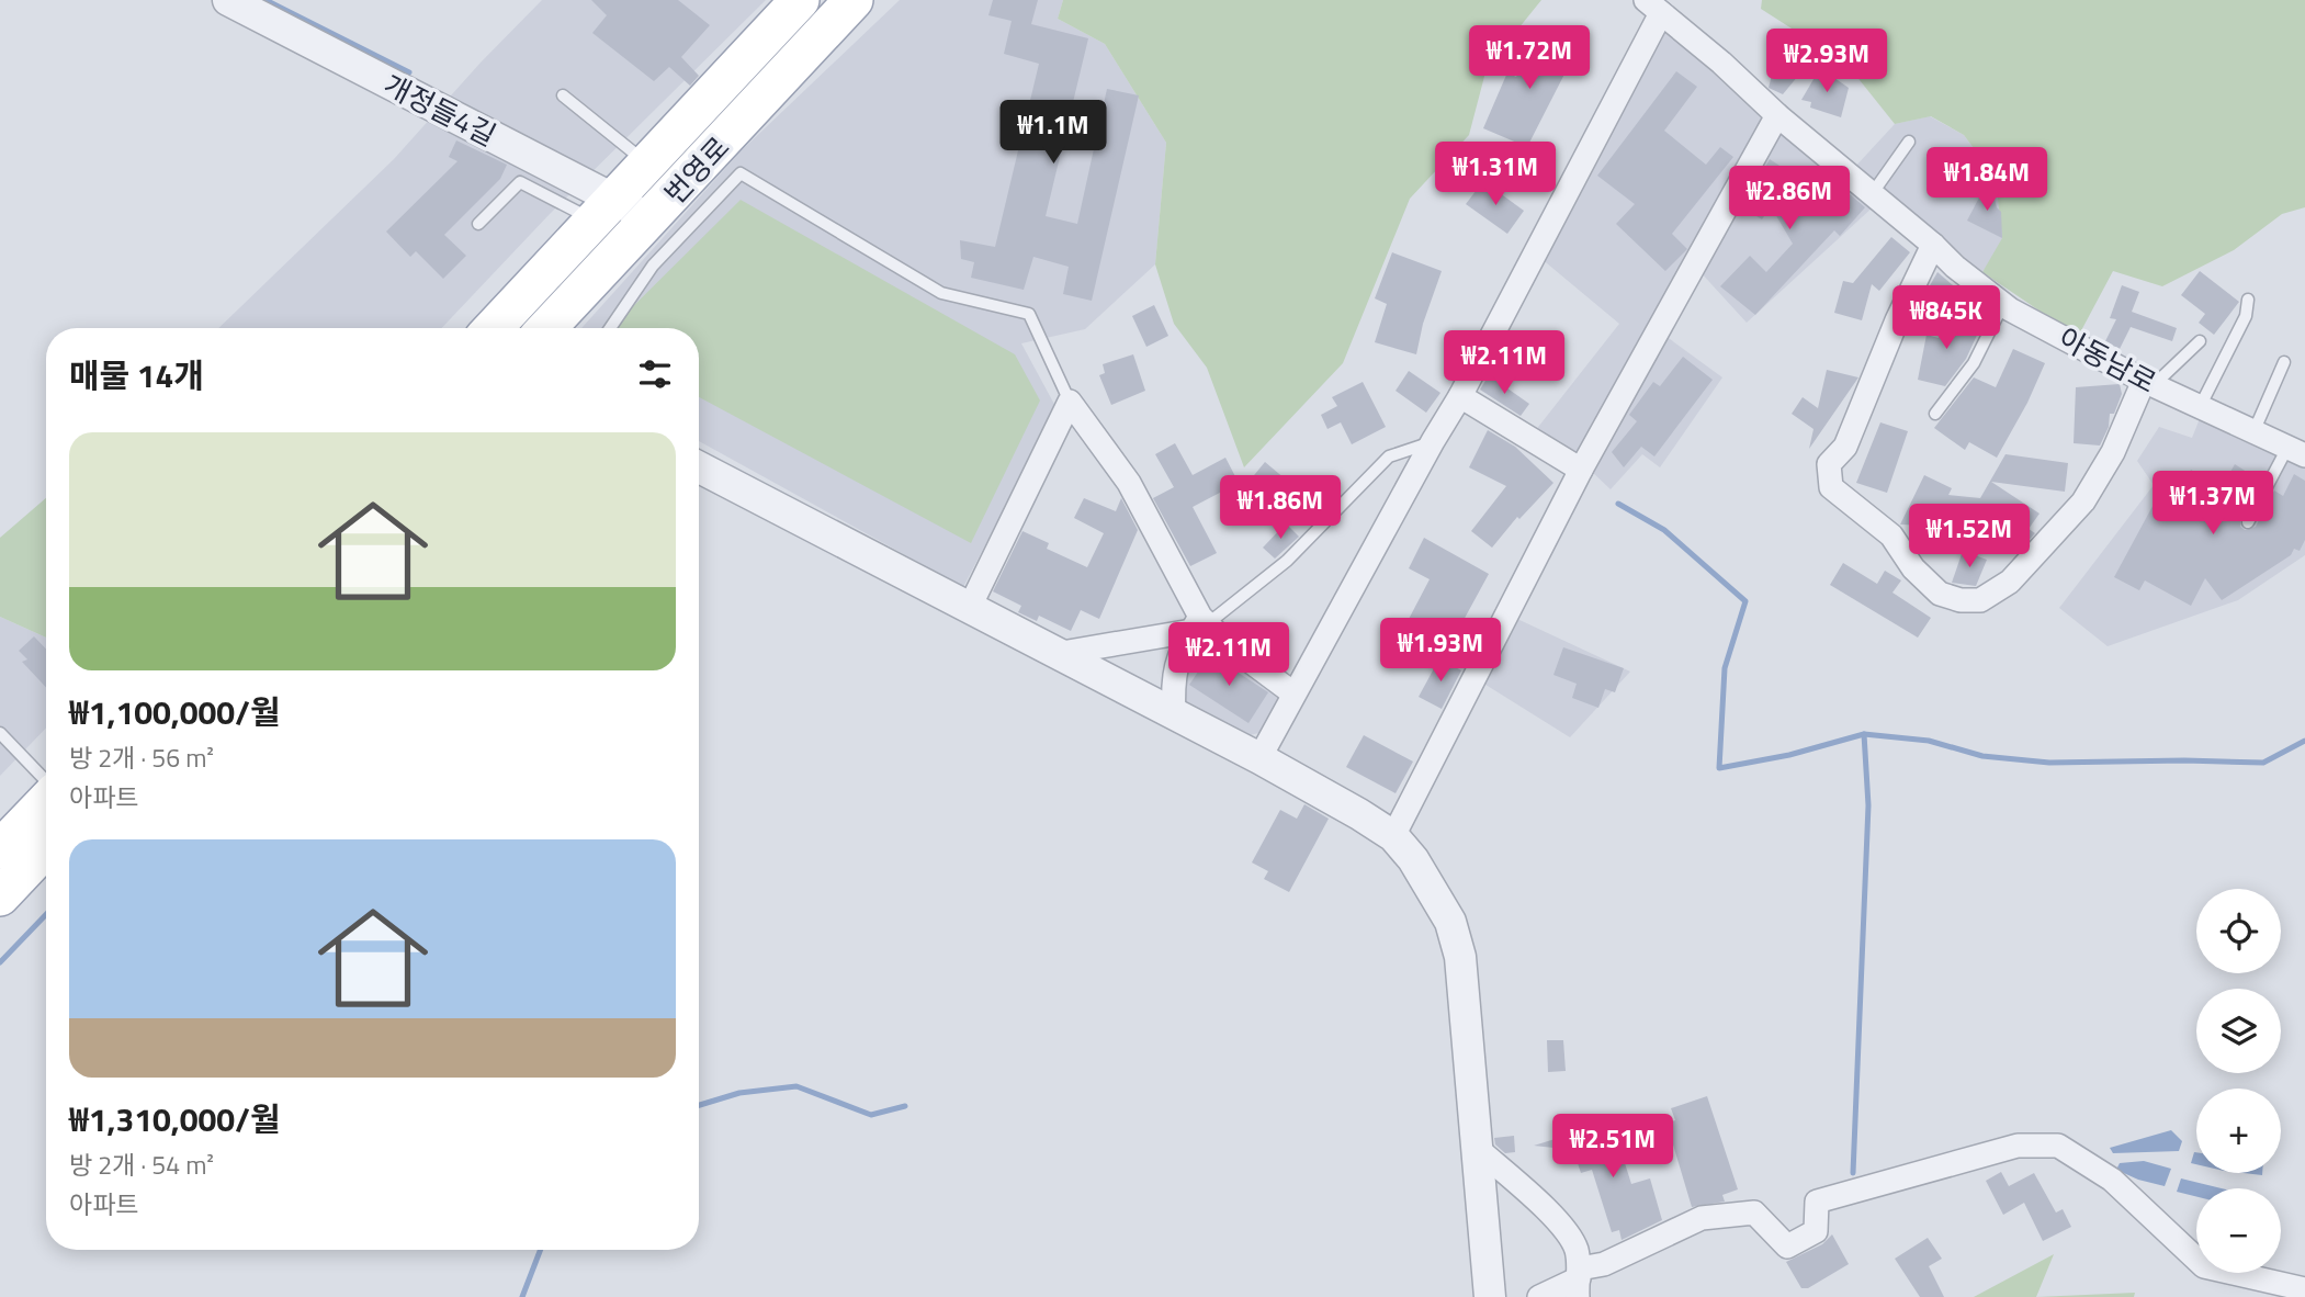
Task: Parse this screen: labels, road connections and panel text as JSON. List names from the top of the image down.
{
  "streets": {
    "main road": ["번영로"],
    "street": ["개정들4길", "아동남로"]
  },
  "crossings": [
    ["개정들4길", "번영로"]
  ],
  "page": {
    "price": [
      "₩1.72M",
      "₩2.93M",
      "₩1.1M",
      "₩1.31M",
      "₩1.84M",
      "₩2.86M",
      "₩845K",
      "₩2.11M",
      "₩1.37M",
      "₩1.86M",
      "₩1.52M",
      "₩1.93M",
      "₩2.11M",
      "₩2.51M"
    ],
    "heading": "매물 14개",
    "list": [
      {
        "name": "₩1,100,000/월",
        "note": "방 2개 · 56 m² · 아파트"
      },
      {
        "name": "₩1,310,000/월",
        "note": "방 2개 · 54 m² · 아파트"
      }
    ],
    "map_buttons": ["+", "−"]
  }
}
